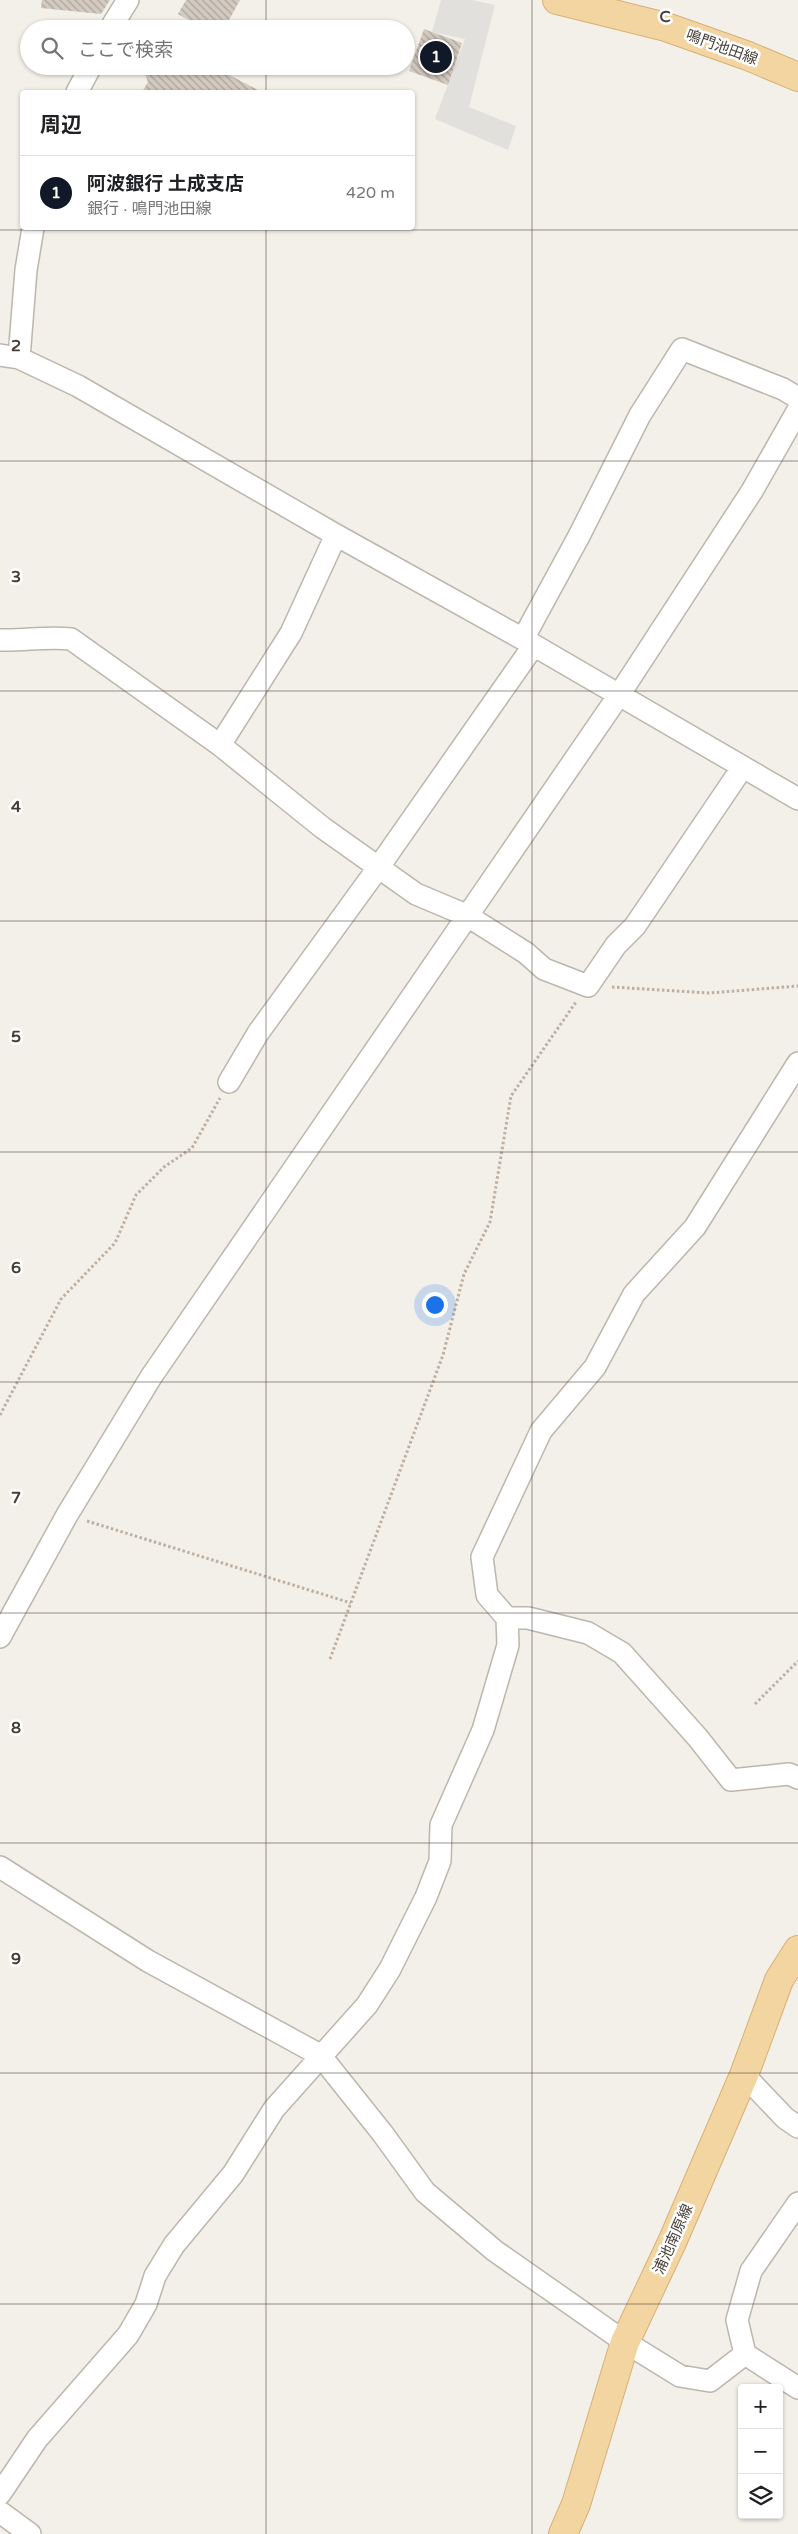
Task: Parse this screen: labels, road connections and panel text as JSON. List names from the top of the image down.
{
  "streets": {
    "main road": ["鳴門池田線", "浦池南原線"]
  },
  "page": {
    "search": "ここで検索",
    "pins": "1",
    "heading": "周辺",
    "list": [
      {
        "mark": "1",
        "name": "阿波銀行 土成支店",
        "note": "銀行 · 鳴門池田線",
        "value": "420 m"
      }
    ],
    "map_buttons": ["+", "−"]
  },
  "grid": {
    "columns": ["C"],
    "rows": [
      "2",
      "3",
      "4",
      "5",
      "6",
      "7",
      "8",
      "9"
    ]
  }
}
